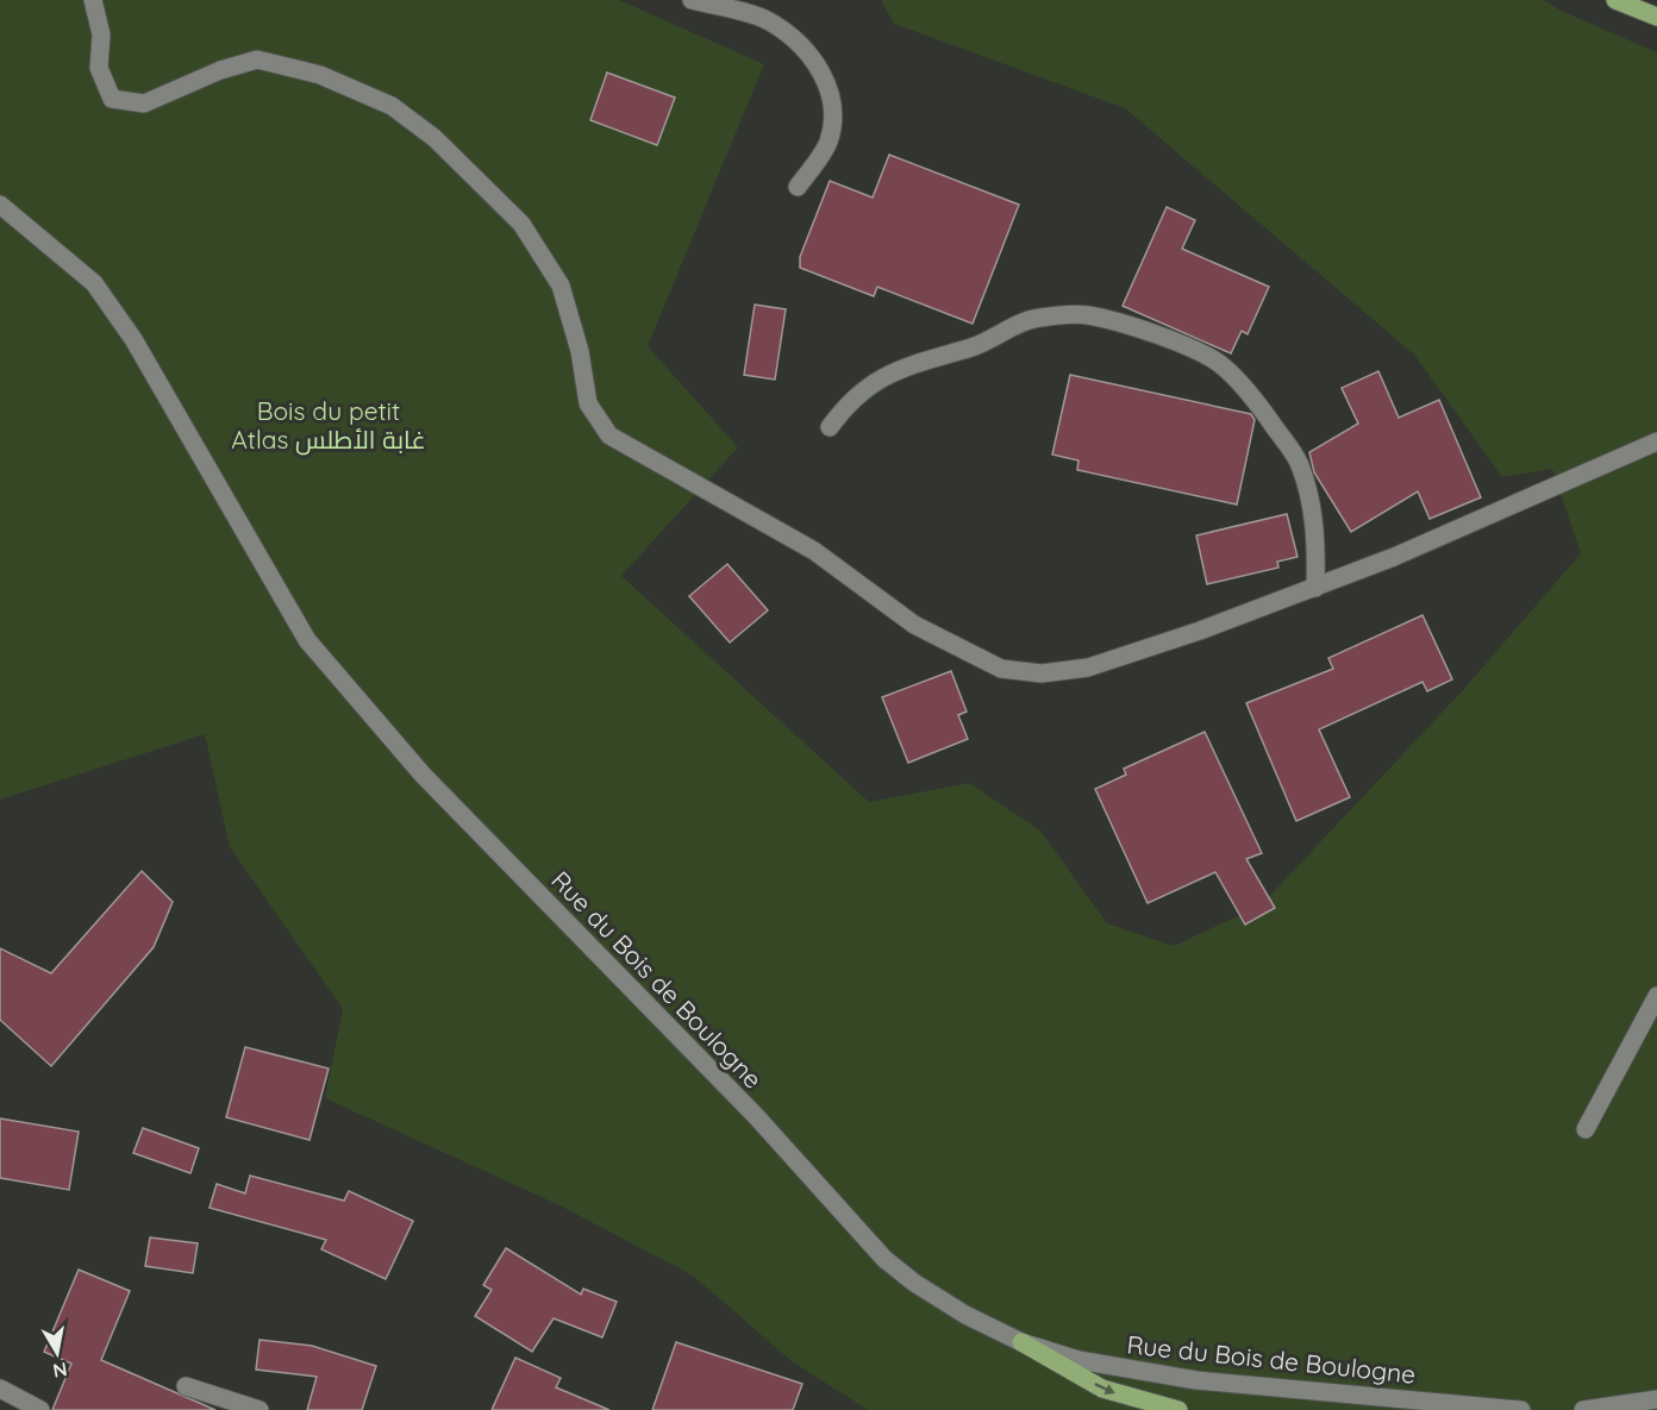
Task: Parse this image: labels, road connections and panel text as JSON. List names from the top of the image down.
{
  "streets": {
    "street": ["Rue du Bois de Boulogne"]
  },
  "parks": ["Bois du petit Atlas غابة الأطلس"],
  "north": "bottom"
}
